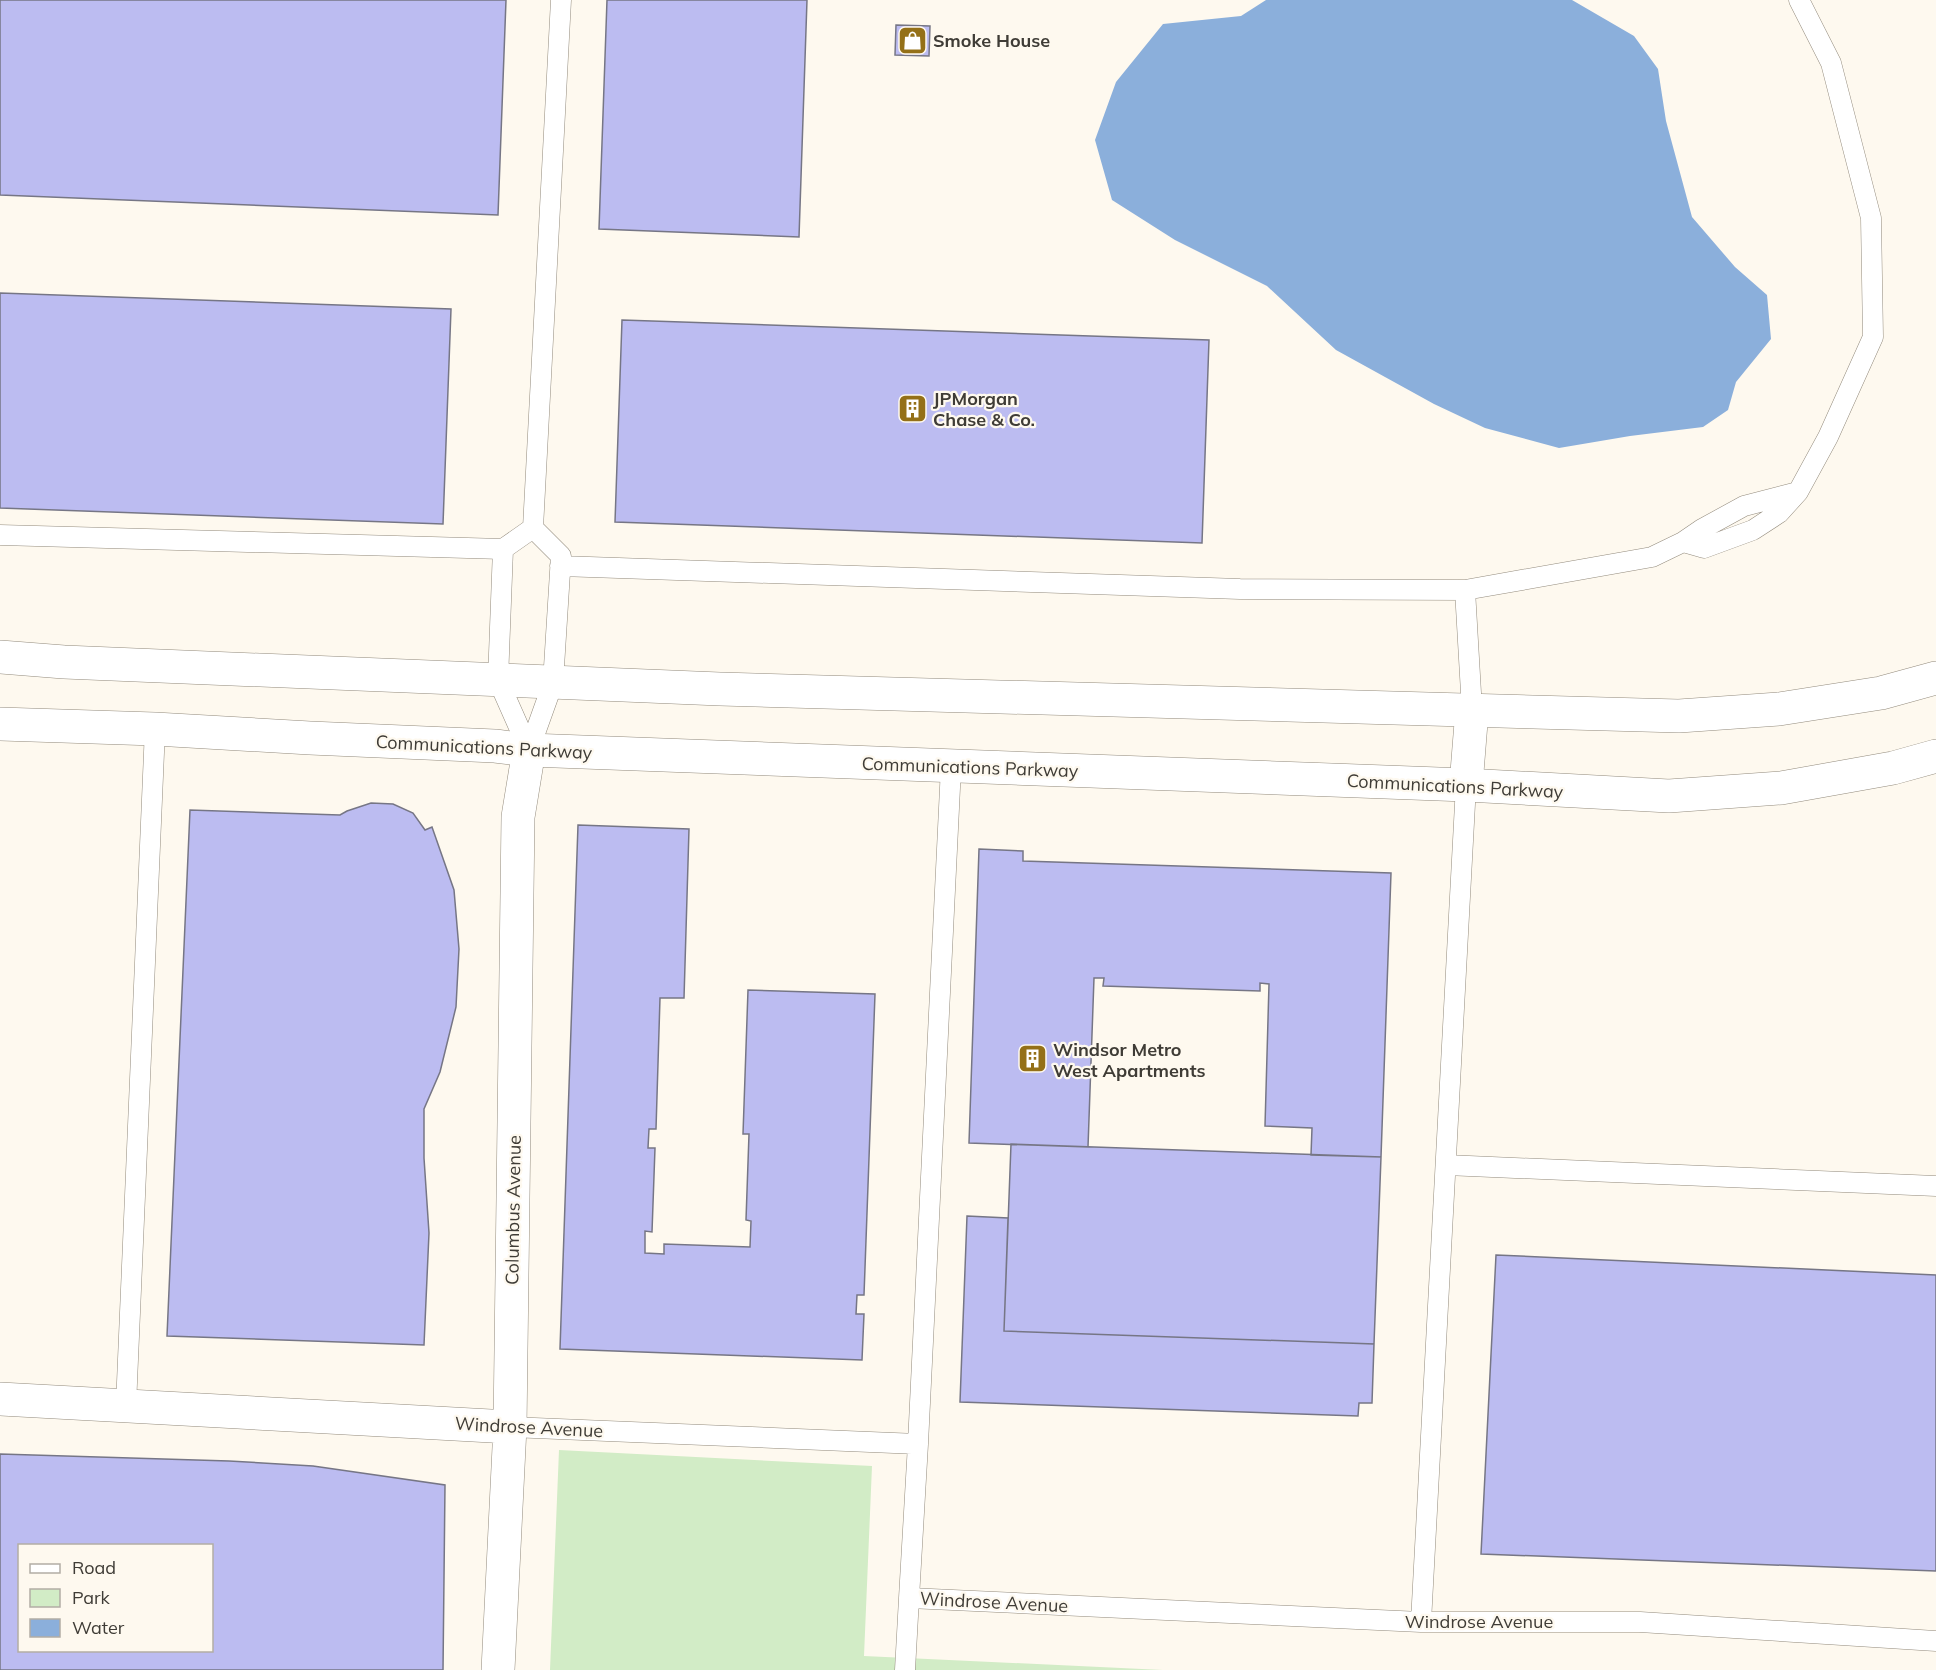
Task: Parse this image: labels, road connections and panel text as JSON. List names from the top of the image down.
{
  "streets": {
    "street": ["Communications Parkway", "Columbus Avenue", "Windrose Avenue"]
  },
  "crossings": [
    ["Communications Parkway", "Columbus Avenue"],
    ["Columbus Avenue", "Windrose Avenue"]
  ],
  "places": {
    "shop": ["Smoke House"],
    "building": ["JPMorgan Chase & Co.", "Windsor Metro West Apartments"]
  },
  "legend": ["Road", "Park", "Water"]
}
